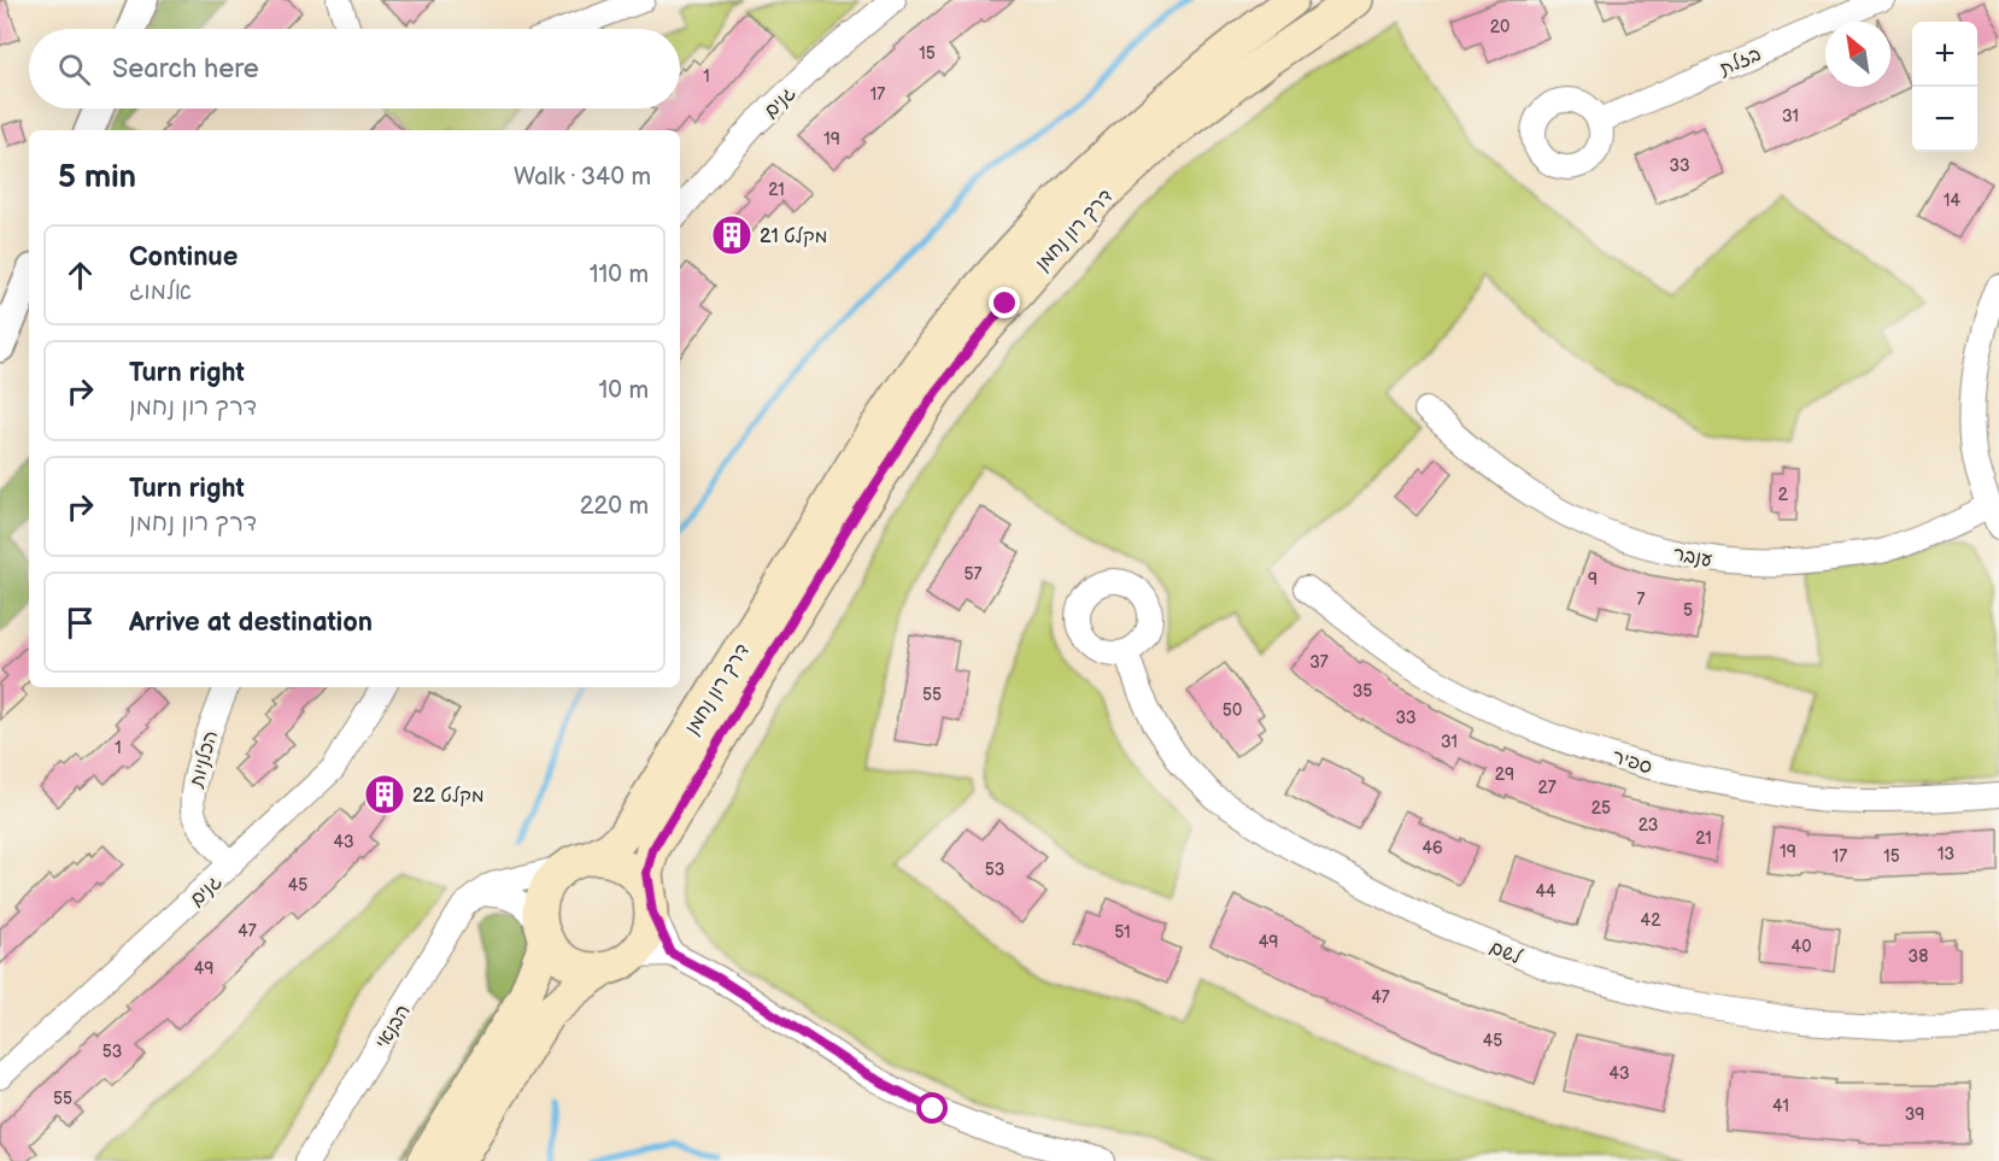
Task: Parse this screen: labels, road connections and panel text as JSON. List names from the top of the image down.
{
  "streets": {
    "main road": ["דרך רון נחמן"],
    "street": [
      "בזלת",
      "גנים",
      "ענבר",
      "הכלניות",
      "ספיר",
      "לשם",
      "הבנאי"
    ]
  },
  "crossings": [
    ["גנים", "הכלניות"],
    ["דרך רון נחמן", "הבנאי"]
  ],
  "places": {
    "building": ["מקלט 21", "מקלט 22"]
  },
  "house_numbers": [
    "20",
    "15",
    "1",
    "17",
    "31",
    "19",
    "33",
    "21",
    "14",
    "2",
    "57",
    "9",
    "7",
    "5",
    "37",
    "35",
    "55",
    "50",
    "33",
    "31",
    "1",
    "29",
    "27",
    "25",
    "23",
    "21",
    "43",
    "46",
    "19",
    "13",
    "17",
    "15",
    "53",
    "45",
    "44",
    "42",
    "47",
    "51",
    "49",
    "40",
    "38",
    "49",
    "47",
    "45",
    "53",
    "43",
    "55",
    "41",
    "39"
  ],
  "north": "top left",
  "page": {
    "map_buttons": ["+", "−"],
    "search": "Search here",
    "heading": ["5 min", "Walk · 340 m"],
    "list": [
      ["Continue", "אלמוג", "110 m"],
      ["Turn right", "דרך רון נחמן", "10 m"],
      ["Turn right", "דרך רון נחמן", "220 m"],
      "Arrive at destination"
    ]
  }
}
